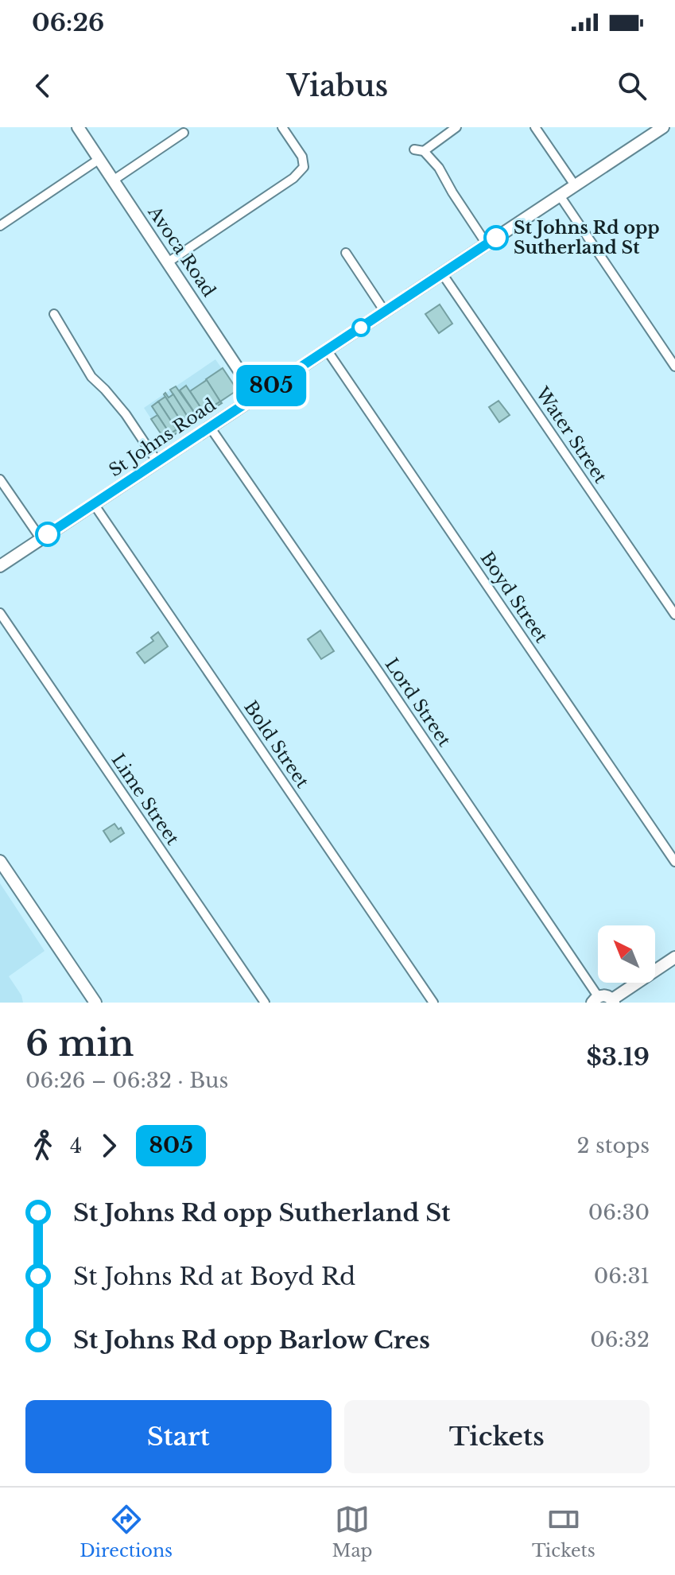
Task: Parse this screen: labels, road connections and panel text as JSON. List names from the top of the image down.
{
  "streets": {
    "main road": ["Avoca Road", "St Johns Road"],
    "street": [
      "Water Street",
      "Boyd Street",
      "Lord Street",
      "Bold Street",
      "Lime Street"
    ]
  },
  "crossings": [
    ["Avoca Road", "St Johns Road"],
    ["Water Street", "St Johns Road"],
    ["St Johns Road", "Boyd Street"],
    ["St Johns Road", "Lord Street"],
    ["St Johns Road", "Bold Street"]
  ],
  "places": ["St Johns Rd opp Sutherland St"],
  "lines": ["bus line 805"],
  "north": "top left",
  "page": {
    "status": "06:26",
    "header": "Viabus",
    "on_map": "805",
    "heading": ["6 min", "06:26 – 06:32 · Bus", "$3.19"],
    "legs": ["4", "805", "2 stops"],
    "list": [
      {
        "name": "St Johns Rd opp Sutherland St",
        "value": "06:30"
      },
      {
        "name": "St Johns Rd at Boyd Rd",
        "value": "06:31"
      },
      {
        "name": "St Johns Rd opp Barlow Cres",
        "value": "06:32"
      }
    ],
    "buttons": ["Start", "Tickets"],
    "tabs": ["Directions", "Map", "Tickets"]
  }
}
